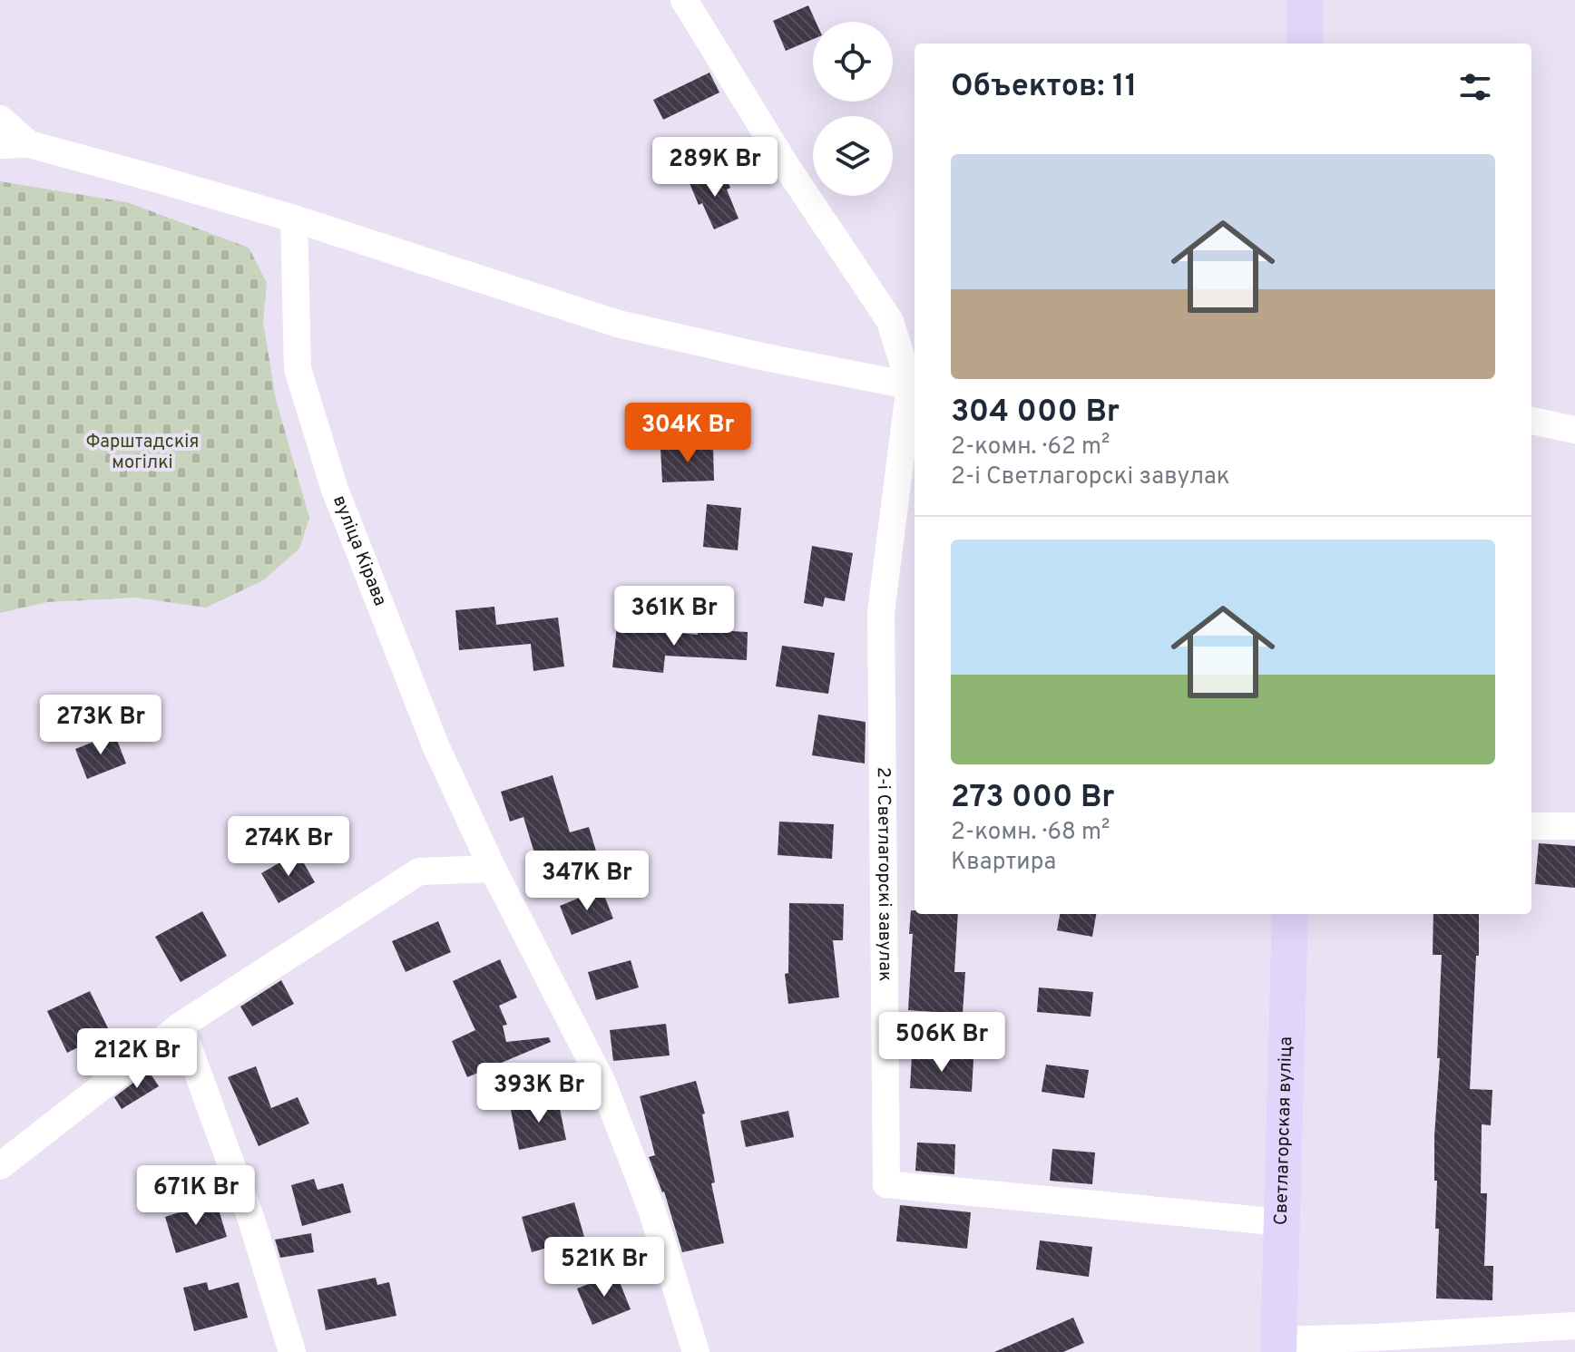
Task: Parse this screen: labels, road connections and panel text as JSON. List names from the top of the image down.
{
  "streets": {
    "main road": ["Светлагорская вуліца"],
    "street": ["вуліца Кірава", "2-і Светлагорскі завулак"]
  },
  "crossings": [
    ["2-і Светлагорскі завулак", "Светлагорская вуліца"]
  ],
  "parks": ["Фарштадскія могілкі"],
  "page": {
    "heading": "Объектов: 11",
    "list": [
      {
        "name": "304 000 Br",
        "note": "2-комн. · 62 m² · 2-і Светлагорскі завулак"
      },
      {
        "name": "273 000 Br",
        "note": "2-комн. · 68 m² · Квартира"
      }
    ],
    "price": [
      "289K Br",
      "304K Br",
      "361K Br",
      "273K Br",
      "274K Br",
      "347K Br",
      "506K Br",
      "212K Br",
      "393K Br",
      "671K Br",
      "521K Br"
    ]
  }
}
